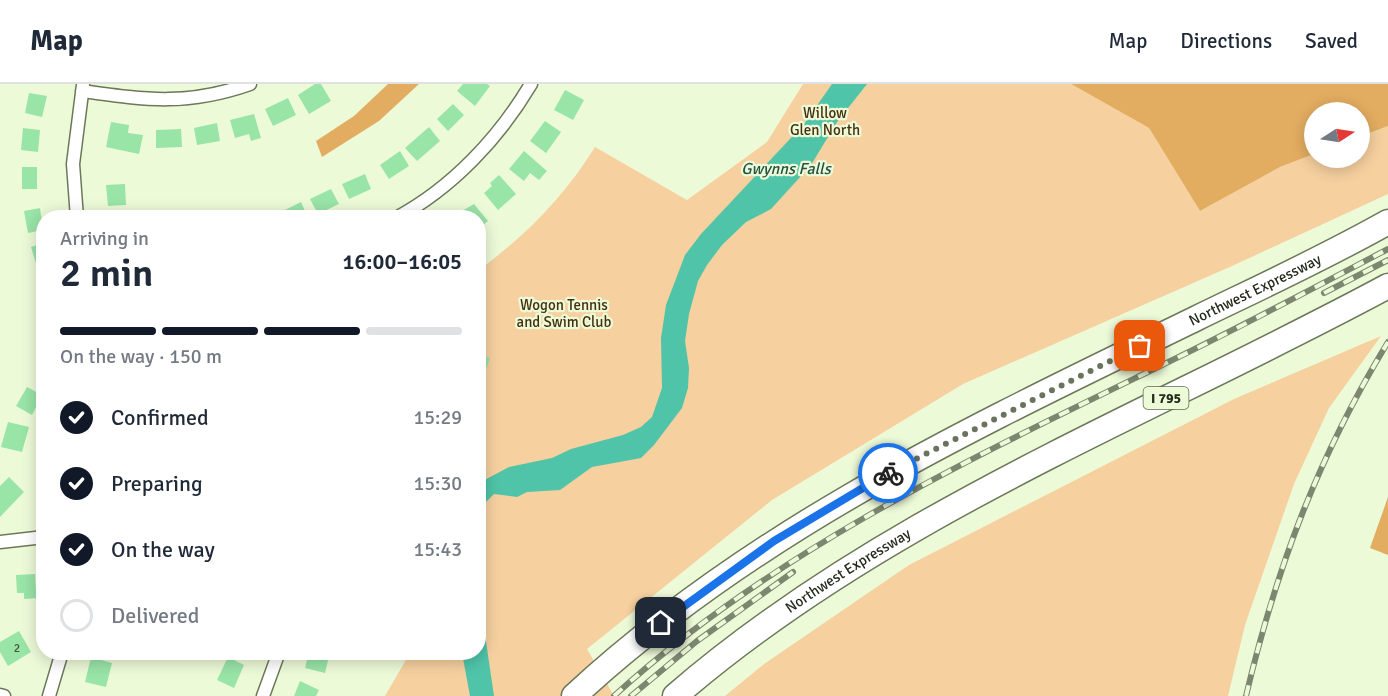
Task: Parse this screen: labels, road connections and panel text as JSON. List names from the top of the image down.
{
  "streets": {
    "highway": ["Northwest Expressway", "I 795"]
  },
  "water": ["Gwynns Falls"],
  "parks": ["Willow Glen North", "Wogon Tennis and Swim Club"],
  "house_numbers": ["2"],
  "north": "right",
  "page": {
    "header": "Map",
    "nav": ["Map", "Directions", "Saved"],
    "heading": ["2 min", "Arriving in", "16:00–16:05"],
    "bar": "On the way · 150 m",
    "list": [
      ["Confirmed", "15:29"],
      ["Preparing", "15:30"],
      ["On the way", "15:43"],
      "Delivered"
    ]
  }
}
